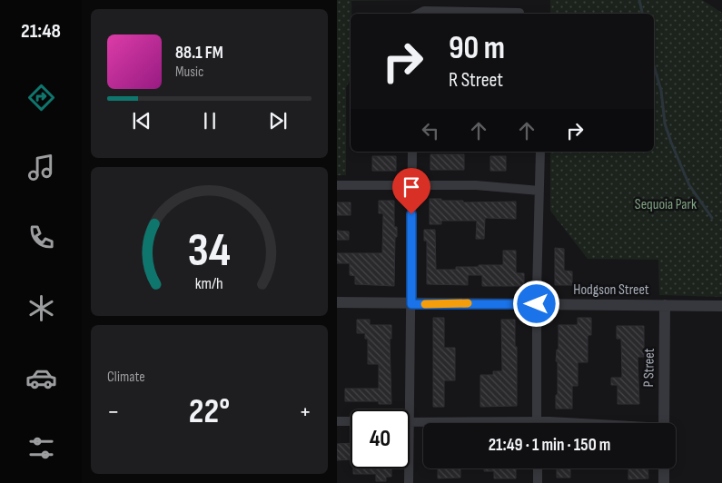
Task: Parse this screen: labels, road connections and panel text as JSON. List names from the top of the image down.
{
  "streets": {
    "street": ["Hodgson Street", "P Street"]
  },
  "crossings": [
    ["Hodgson Street", "P Street"]
  ],
  "parks": ["Sequoia Park"],
  "page": {
    "tabs": "21:48",
    "turn": ["90 m", "R Street"],
    "song": ["88.1 FM", "Music"],
    "tile": "Climate",
    "heat": ["−", "22°", "+"],
    "limit": "40",
    "trip": "21:49 · 1 min · 150 m",
    "gauge": ["34", "km/h"]
  }
}
